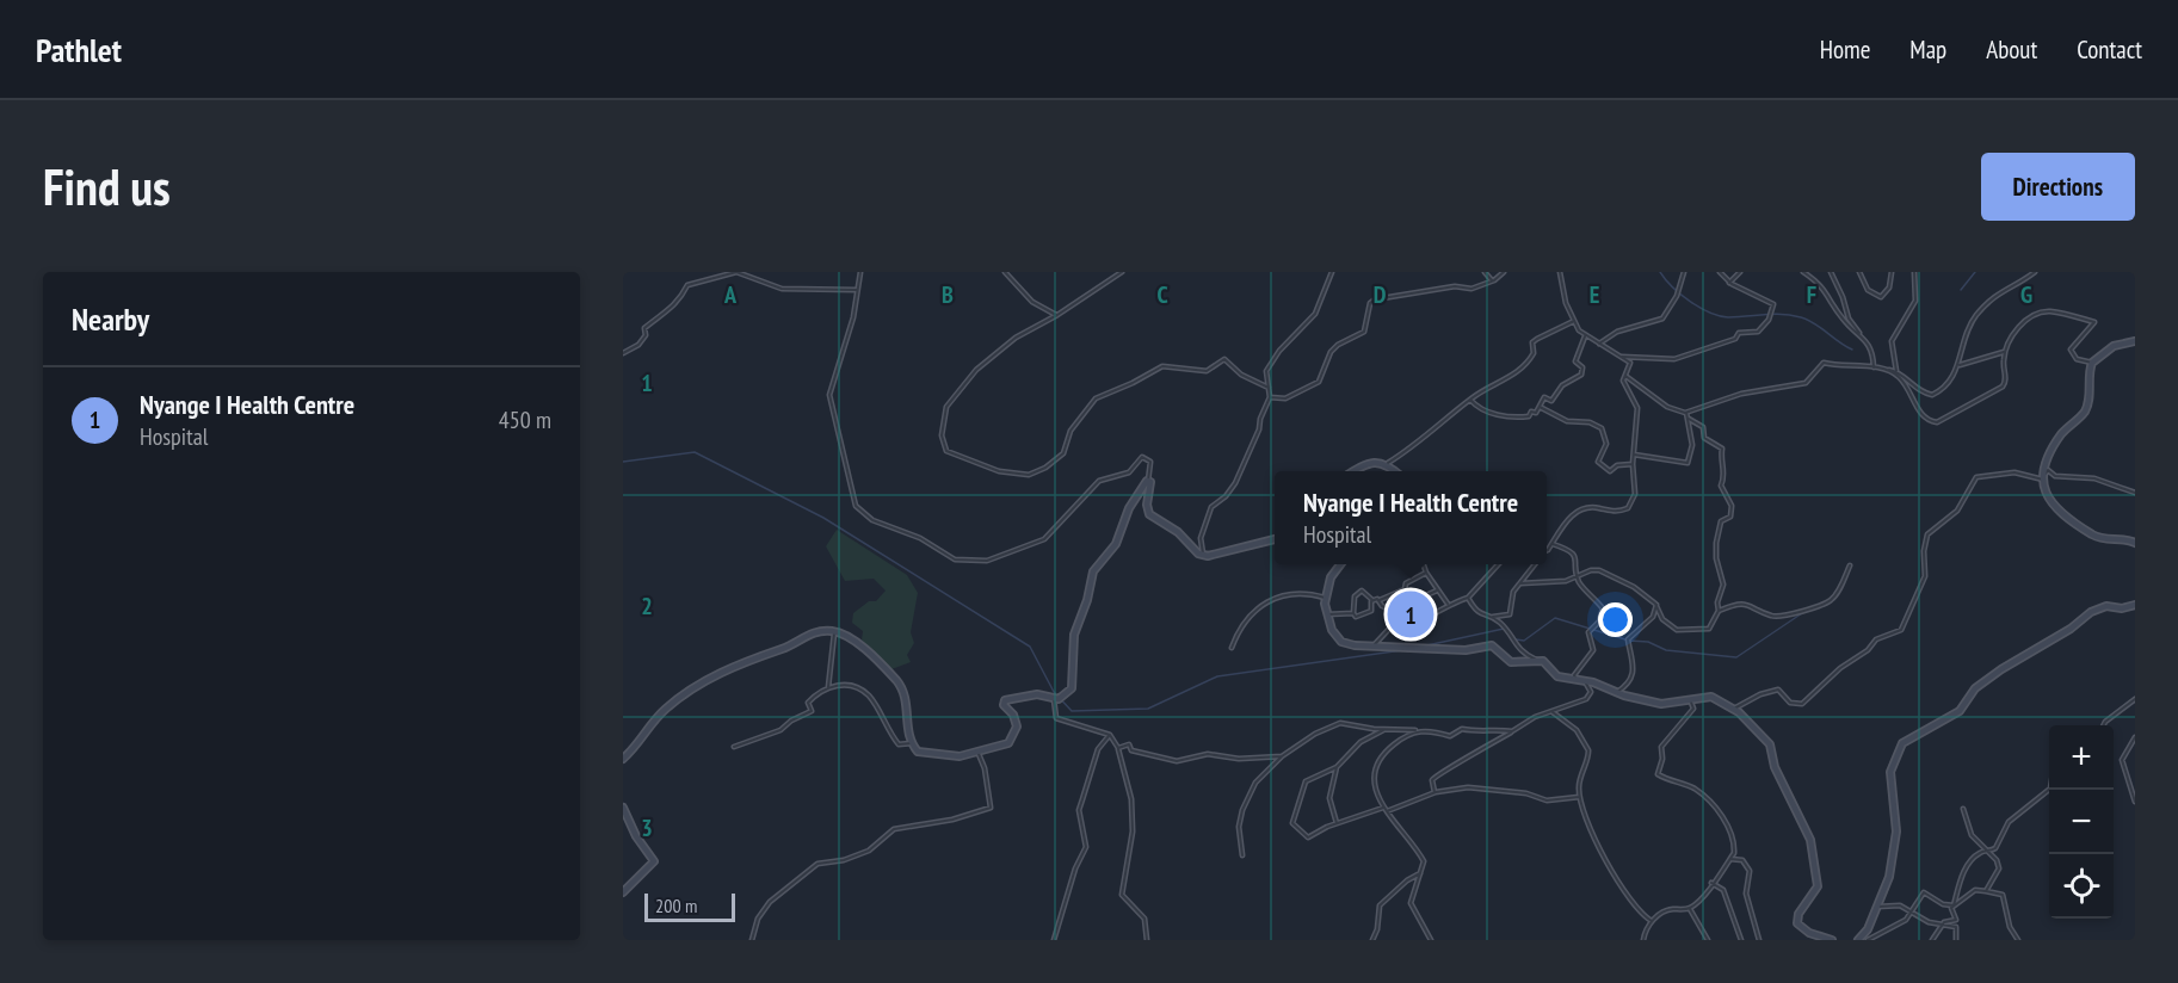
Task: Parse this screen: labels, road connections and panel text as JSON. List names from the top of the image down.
{
  "scale_bar": "200 m",
  "page": {
    "header": "Pathlet",
    "nav": [
      "Home",
      "Map",
      "About",
      "Contact"
    ],
    "buttons": "Directions",
    "title": "Find us",
    "heading": "Nearby",
    "list": [
      {
        "mark": "1",
        "name": "Nyange I Health Centre",
        "note": "Hospital",
        "value": "450 m"
      }
    ],
    "popup": ["Nyange I Health Centre", "Hospital"],
    "pins": "1",
    "map_buttons": ["+", "−"],
    "scale": "200 m"
  },
  "grid": {
    "columns": [
      "A",
      "B",
      "C",
      "D",
      "E",
      "F",
      "G"
    ],
    "rows": ["1", "2", "3"]
  }
}
